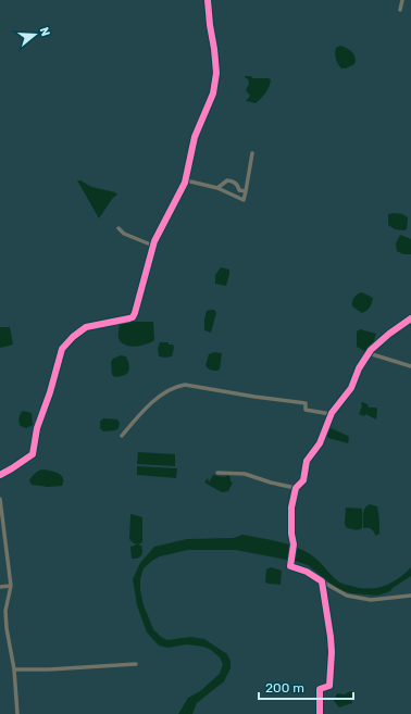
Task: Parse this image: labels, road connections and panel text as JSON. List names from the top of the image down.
{
  "scale_bar": "200 m",
  "north": "right"
}
